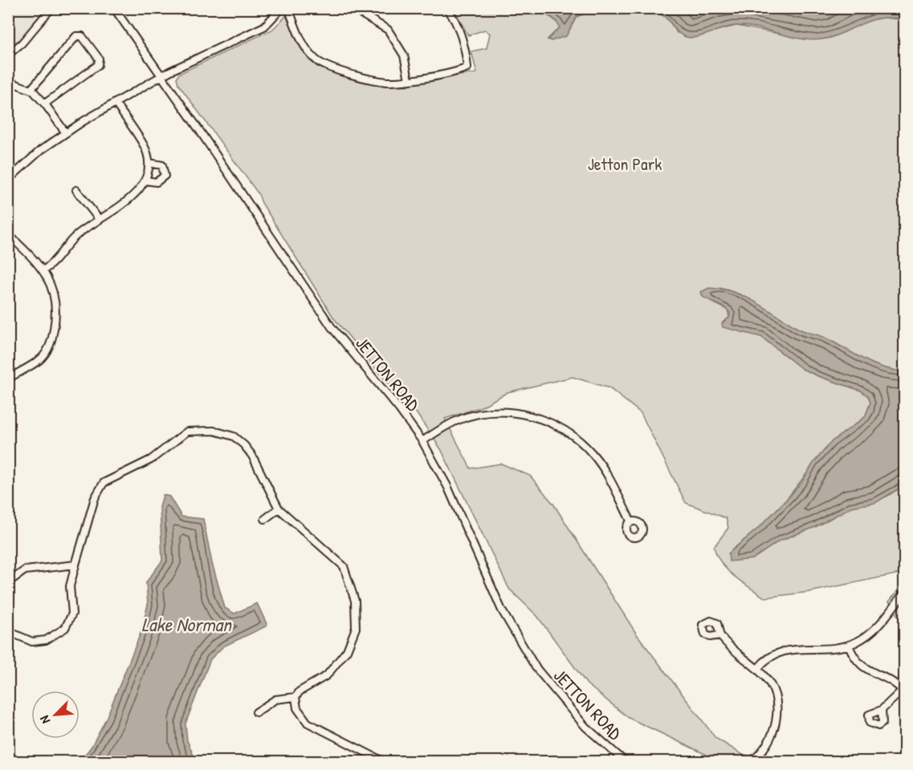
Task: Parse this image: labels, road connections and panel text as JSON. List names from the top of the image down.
{
  "streets": {
    "street": ["JETTON ROAD"]
  },
  "water": ["Lake Norman"],
  "parks": ["Jetton Park"],
  "north": "bottom left"
}
